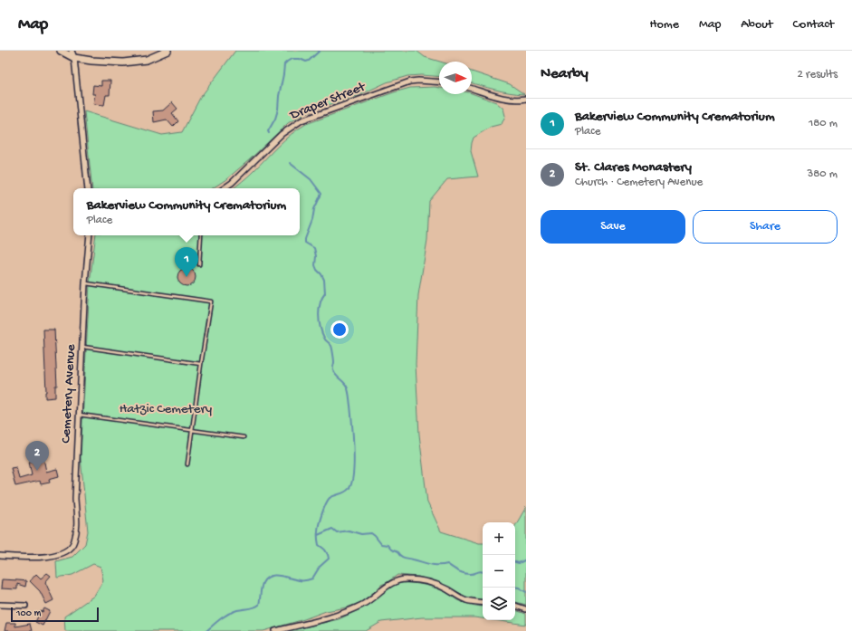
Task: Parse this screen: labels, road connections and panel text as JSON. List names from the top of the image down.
{
  "streets": {
    "street": ["Draper Street", "Cemetery Avenue"]
  },
  "parks": ["Hatzic Cemetery"],
  "scale_bar": "100 m",
  "north": "right",
  "page": {
    "header": "Map",
    "nav": [
      "Home",
      "Map",
      "About",
      "Contact"
    ],
    "heading": ["Nearby", "2 results"],
    "list": [
      {
        "mark": "1",
        "name": "Bakerview Community Crematorium",
        "note": "Place",
        "value": "180 m"
      },
      {
        "mark": "2",
        "name": "St. Clares Monastery",
        "note": "Church · Cemetery Avenue",
        "value": "380 m"
      }
    ],
    "popup": ["Bakerview Community Crematorium", "Place"],
    "buttons": ["Save", "Share"],
    "pins": ["1", "2"],
    "map_buttons": ["+", "−"],
    "scale": "100 m"
  }
}
